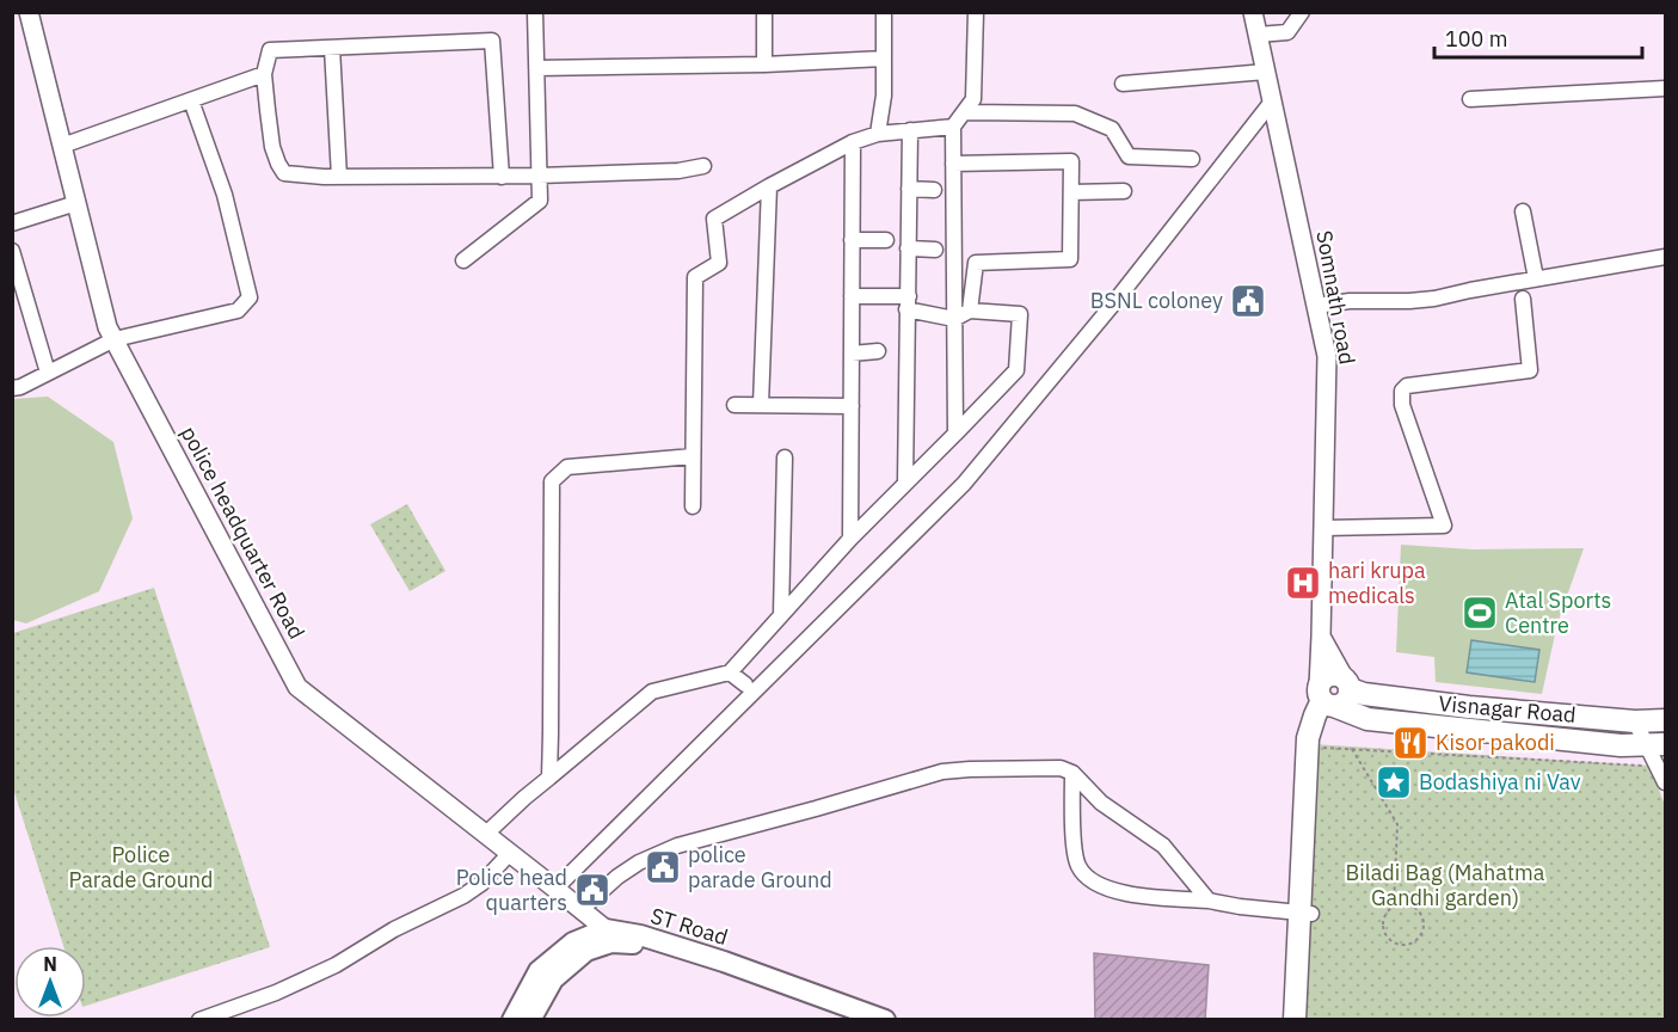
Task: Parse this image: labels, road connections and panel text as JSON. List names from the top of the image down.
{
  "streets": {
    "main road": ["Visnagar Road", "ST Road"],
    "street": ["Somnath road", "police headquarter Road"]
  },
  "crossings": [
    ["police headquarter Road", "ST Road"]
  ],
  "parks": ["Police Parade Ground", "Biladi Bag (Mahatma Gandhi garden)"],
  "places": {
    "public building": ["BSNL coloney", "police parade Ground", "Police head quarters"],
    "hospital": ["hari krupa medicals"],
    "sports": ["Atal Sports Centre"],
    "restaurant": ["Kisor pakodi"],
    "place": ["Bodashiya ni Vav"]
  },
  "scale_bar": "100 m",
  "north": "top"
}
